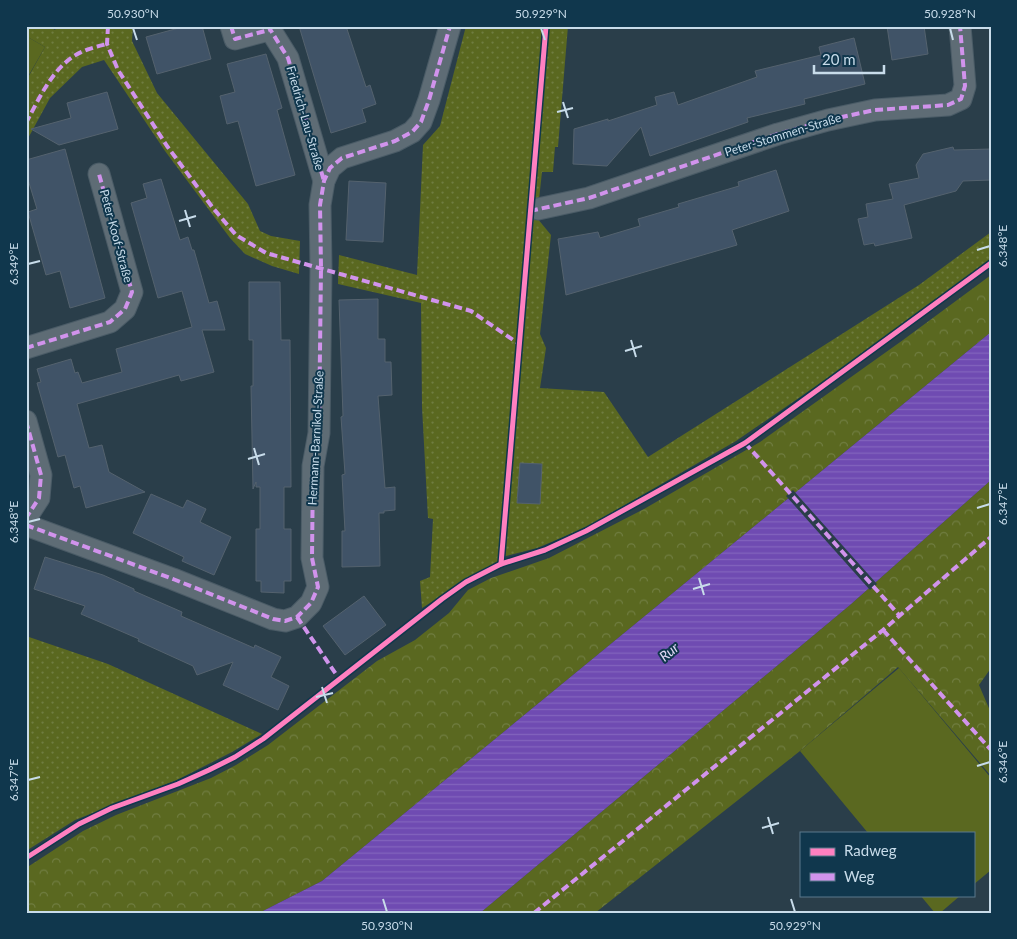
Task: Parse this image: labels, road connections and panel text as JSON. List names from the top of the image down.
{
  "streets": {
    "street": [
      "Friedrich-Lau-Straße",
      "Peter-Stommen-Straße",
      "Peter-Koof-Straße",
      "Hermann-Barnikol-Straße"
    ]
  },
  "crossings": [
    ["Friedrich-Lau-Straße", "Hermann-Barnikol-Straße"]
  ],
  "water": ["Rur"],
  "legend": ["Radweg", "Weg"],
  "scale_bar": "20 m",
  "coordinates": [
    "50.930°N",
    "50.929°N",
    "50.928°N",
    "6.348°E",
    "6.349°E",
    "6.347°E",
    "6.346°E"
  ]
}
